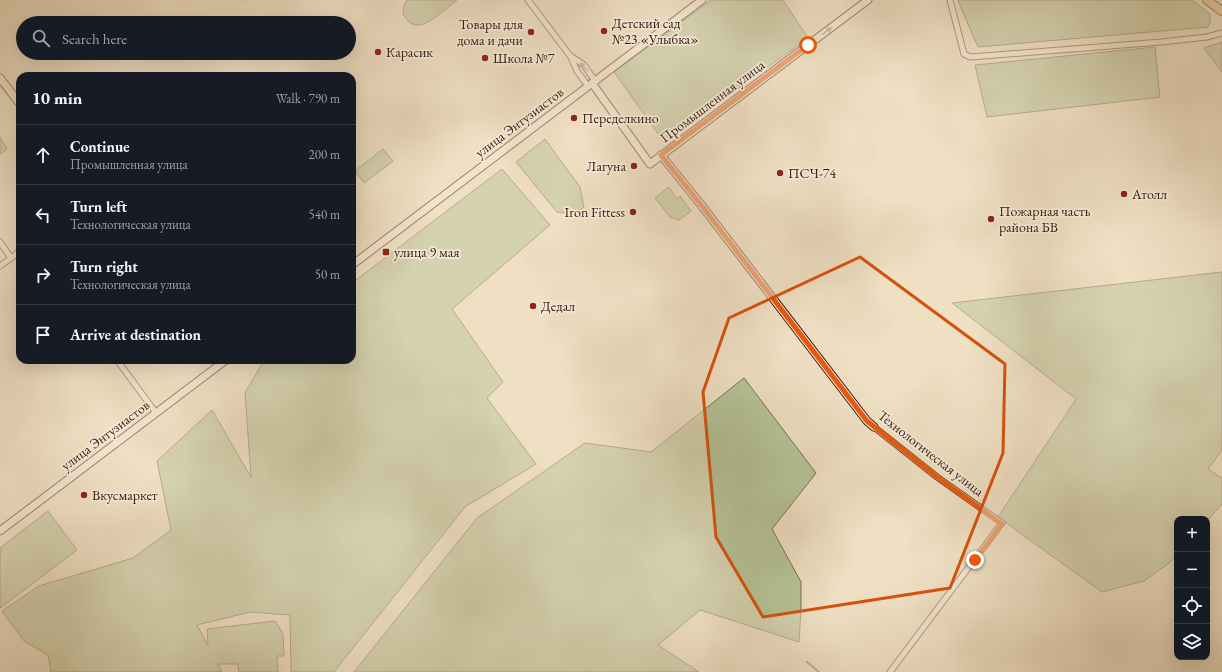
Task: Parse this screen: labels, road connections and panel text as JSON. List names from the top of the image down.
{
  "streets": {
    "street": ["Промышленная улица", "улица Энтузиастов", "Технологическая улица"]
  },
  "crossings": [
    ["Промышленная улица", "улица Энтузиастов"],
    ["Промышленная улица", "Технологическая улица"]
  ],
  "one_way": ["Промышленная улица"],
  "places": {
    "other": [
      "Детский сад №23 «Улыбка»",
      "Товары для дома и дачи",
      "Карасик",
      "Школа №7",
      "Переделкино",
      "Лагуна",
      "ПСЧ-74",
      "Атолл",
      "Iron Fittess",
      "Пожарная часть района БВ",
      "Дедал",
      "Вкусмаркет"
    ],
    "transit": ["улица 9 мая"]
  },
  "page": {
    "search": "Search here",
    "heading": ["10 min", "Walk · 790 m"],
    "list": [
      ["Continue", "Промышленная улица", "200 m"],
      ["Turn left", "Технологическая улица", "540 m"],
      ["Turn right", "Технологическая улица", "50 m"],
      "Arrive at destination"
    ],
    "map_buttons": ["+", "−"]
  }
}
